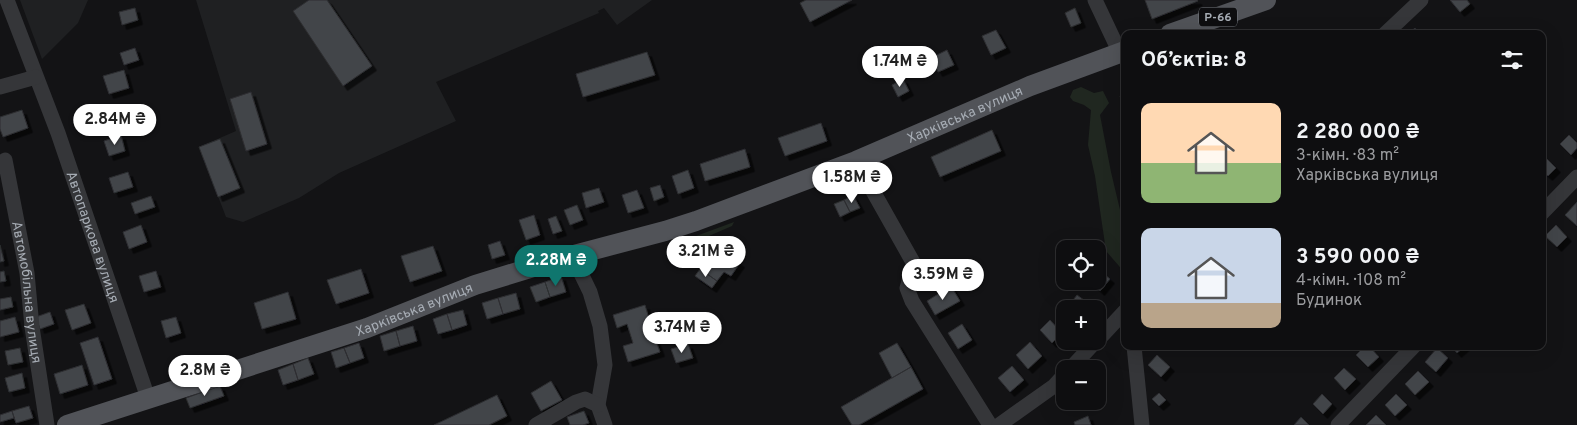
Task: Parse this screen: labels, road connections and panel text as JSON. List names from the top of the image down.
{
  "streets": {
    "main road": ["Р-66", "Харківська вулиця"],
    "street": ["Автопаркова вулиця", "Автомобільна вулиця"]
  },
  "crossings": [
    ["Харківська вулиця", "Автопаркова вулиця"]
  ],
  "page": {
    "heading": "Об’єктів: 8",
    "price": [
      "1.74M ₴",
      "2.84M ₴",
      "1.58M ₴",
      "3.21M ₴",
      "2.28M ₴",
      "3.59M ₴",
      "3.74M ₴",
      "2.8M ₴"
    ],
    "list": [
      {
        "name": "2 280 000 ₴",
        "note": "3-кімн. · 83 m² · Харківська вулиця"
      },
      {
        "name": "3 590 000 ₴",
        "note": "4-кімн. · 108 m² · Будинок"
      }
    ],
    "map_buttons": ["+", "−"]
  }
}
